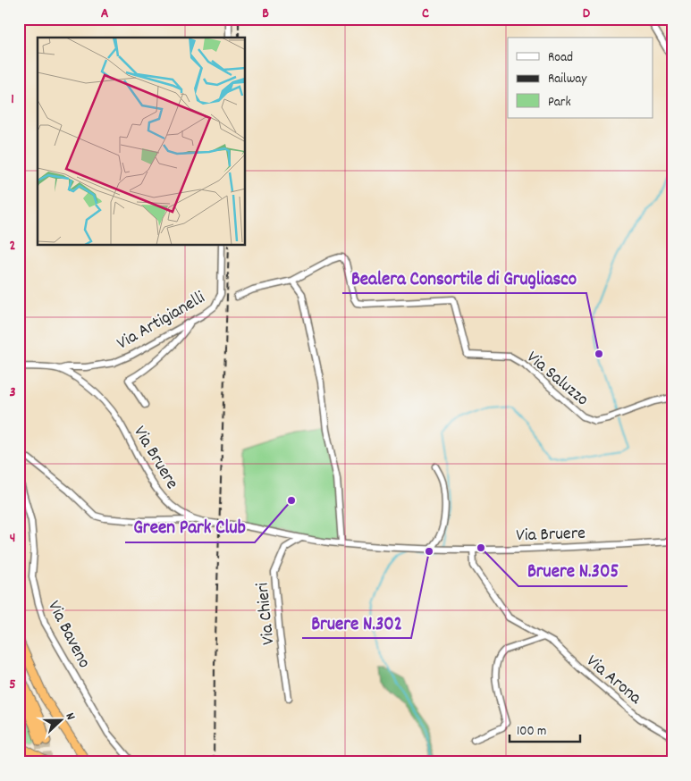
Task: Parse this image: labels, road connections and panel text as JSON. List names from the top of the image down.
{
  "streets": {
    "street": [
      "Via Artigianelli",
      "Via Saluzzo",
      "Via Bruere",
      "Via Chieri",
      "Via Baveno",
      "Via Arona"
    ]
  },
  "crossings": [
    ["Via Artigianelli", "Via Bruere"],
    ["Via Bruere", "Via Chieri"],
    ["Via Bruere", "Via Arona"]
  ],
  "places": [
    "Bealera Consortile di Grugliasco",
    "Green Park Club",
    "Bruere N.305",
    "Bruere N.302"
  ],
  "legend": ["Road", "Railway", "Park"],
  "scale_bar": "100 m",
  "north": "right",
  "grid": {
    "columns": [
      "A",
      "B",
      "C",
      "D"
    ],
    "rows": [
      "1",
      "2",
      "3",
      "4",
      "5"
    ]
  }
}
